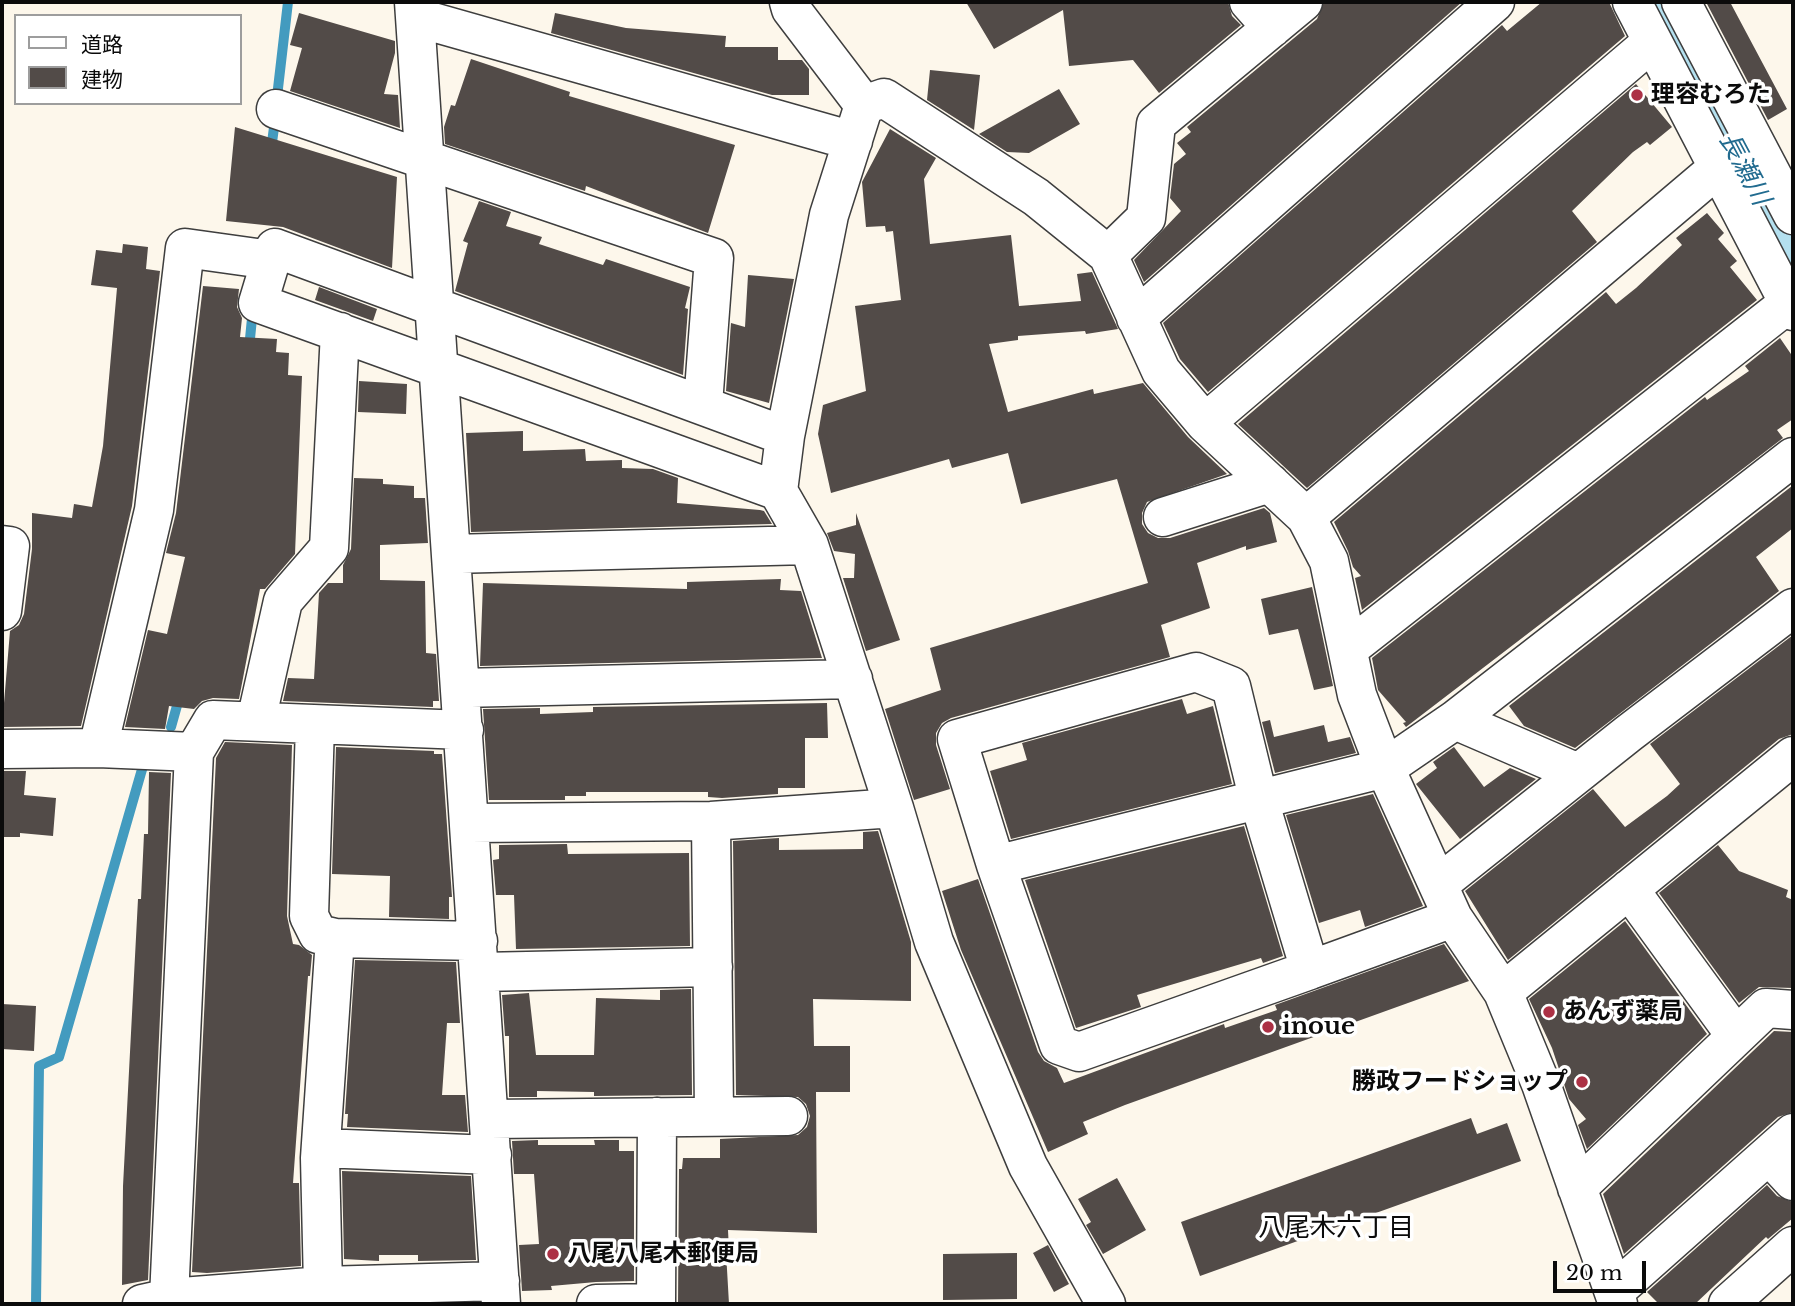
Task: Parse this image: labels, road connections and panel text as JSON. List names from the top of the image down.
{
  "districts": ["八尾木六丁目"],
  "water": ["長瀬川"],
  "places": [
    "理容むろた",
    "あんず薬局",
    "inoue",
    "勝政フードショップ",
    "八尾八尾木郵便局"
  ],
  "legend": ["道路", "建物"],
  "scale_bar": "20 m"
}
